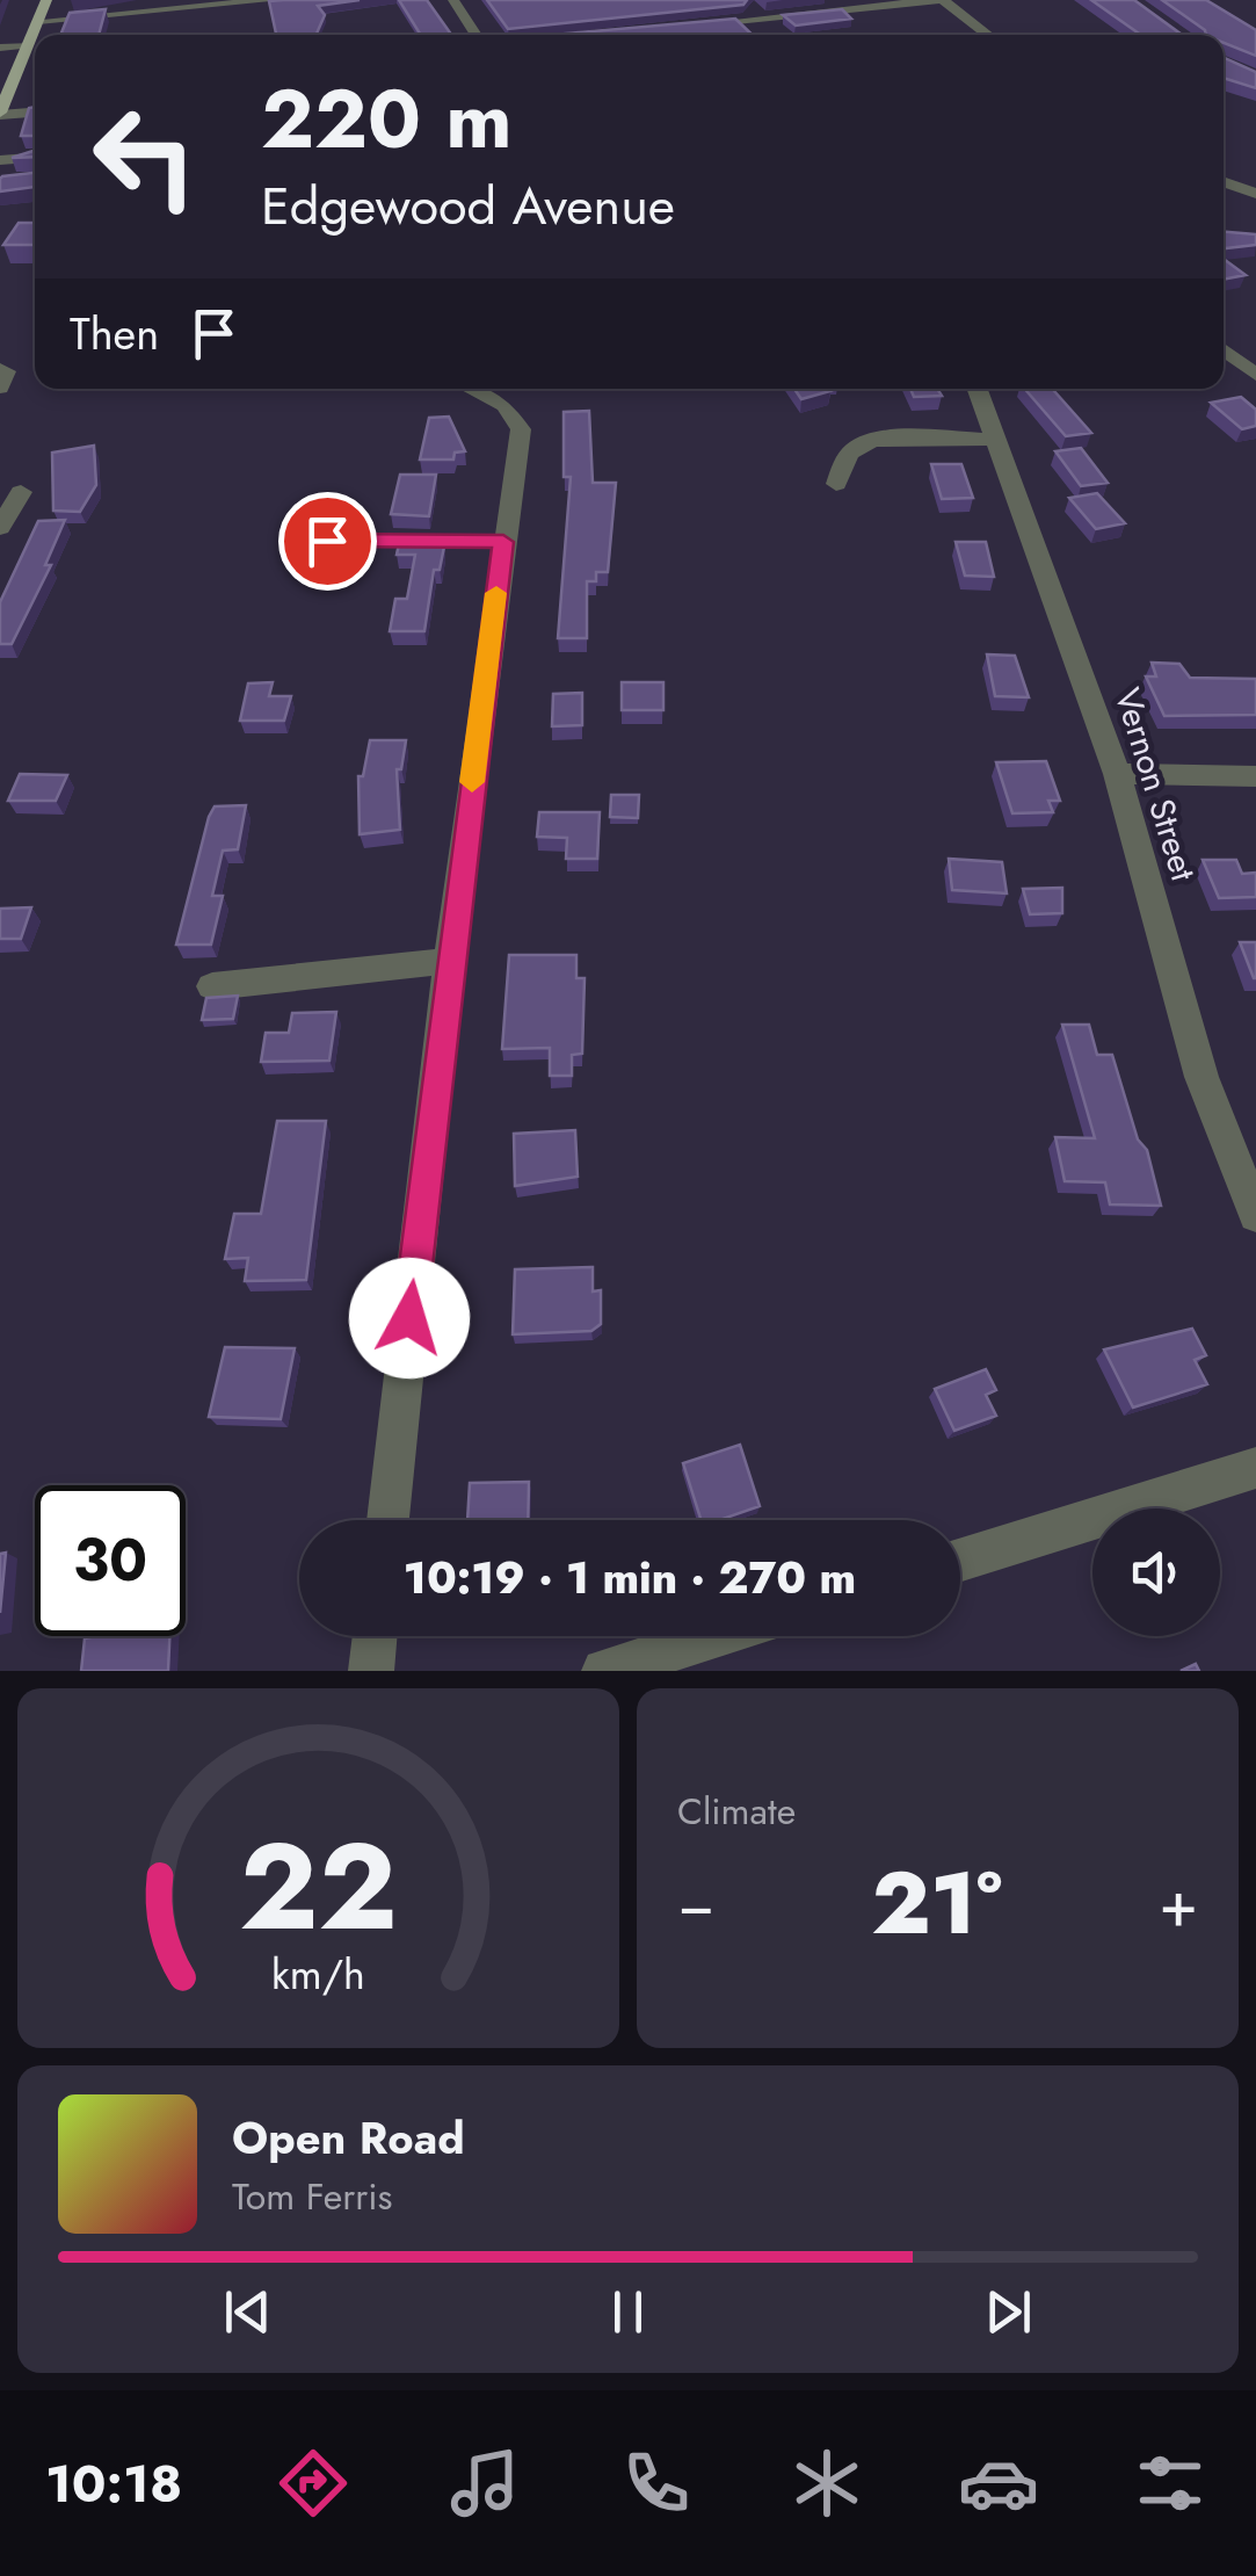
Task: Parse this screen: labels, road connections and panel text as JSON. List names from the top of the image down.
{
  "streets": {
    "street": ["Vernon Street"]
  },
  "page": {
    "turn": ["220 m", "Edgewood Avenue"],
    "then": "Then",
    "limit": "30",
    "trip": "10:19 · 1 min · 270 m",
    "tile": "Climate",
    "heat": ["−", "21°", "+"],
    "song": ["Open Road", "Tom Ferris"],
    "tabs": "10:18",
    "gauge": ["22", "km/h"]
  }
}
